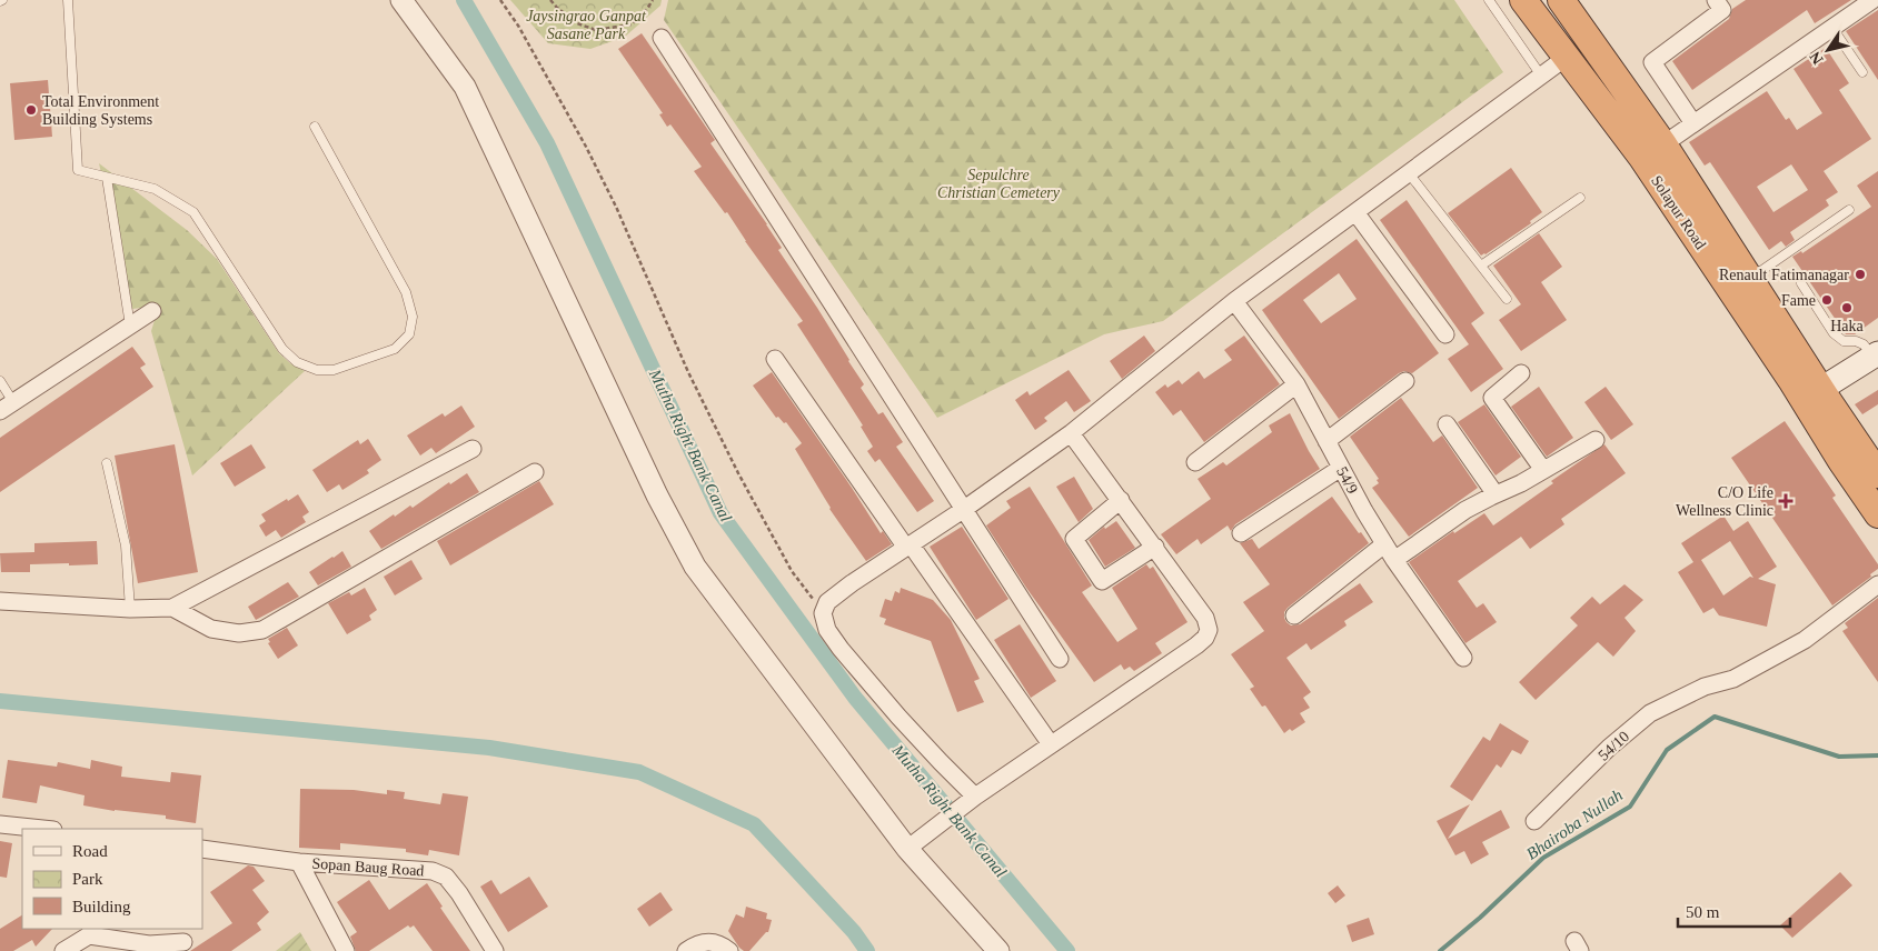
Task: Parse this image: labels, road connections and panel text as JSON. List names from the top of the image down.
{
  "streets": {
    "highway": ["Solapur Road"],
    "street": ["54/9", "54/10", "Sopan Baug Road"]
  },
  "water": ["Mutha Right Bank Canal", "Bhairoba Nullah"],
  "parks": ["Jaysingrao Ganpat Sasane Park", "Sepulchre Christian Cemetery"],
  "places": {
    "other": [
      "Total Environment Building Systems",
      "Renault Fatimanagar",
      "Fame",
      "Haka"
    ],
    "health": ["C/O Life Wellness Clinic"]
  },
  "legend": ["Road", "Park", "Building"],
  "scale_bar": "50 m",
  "north": "bottom left"
}
